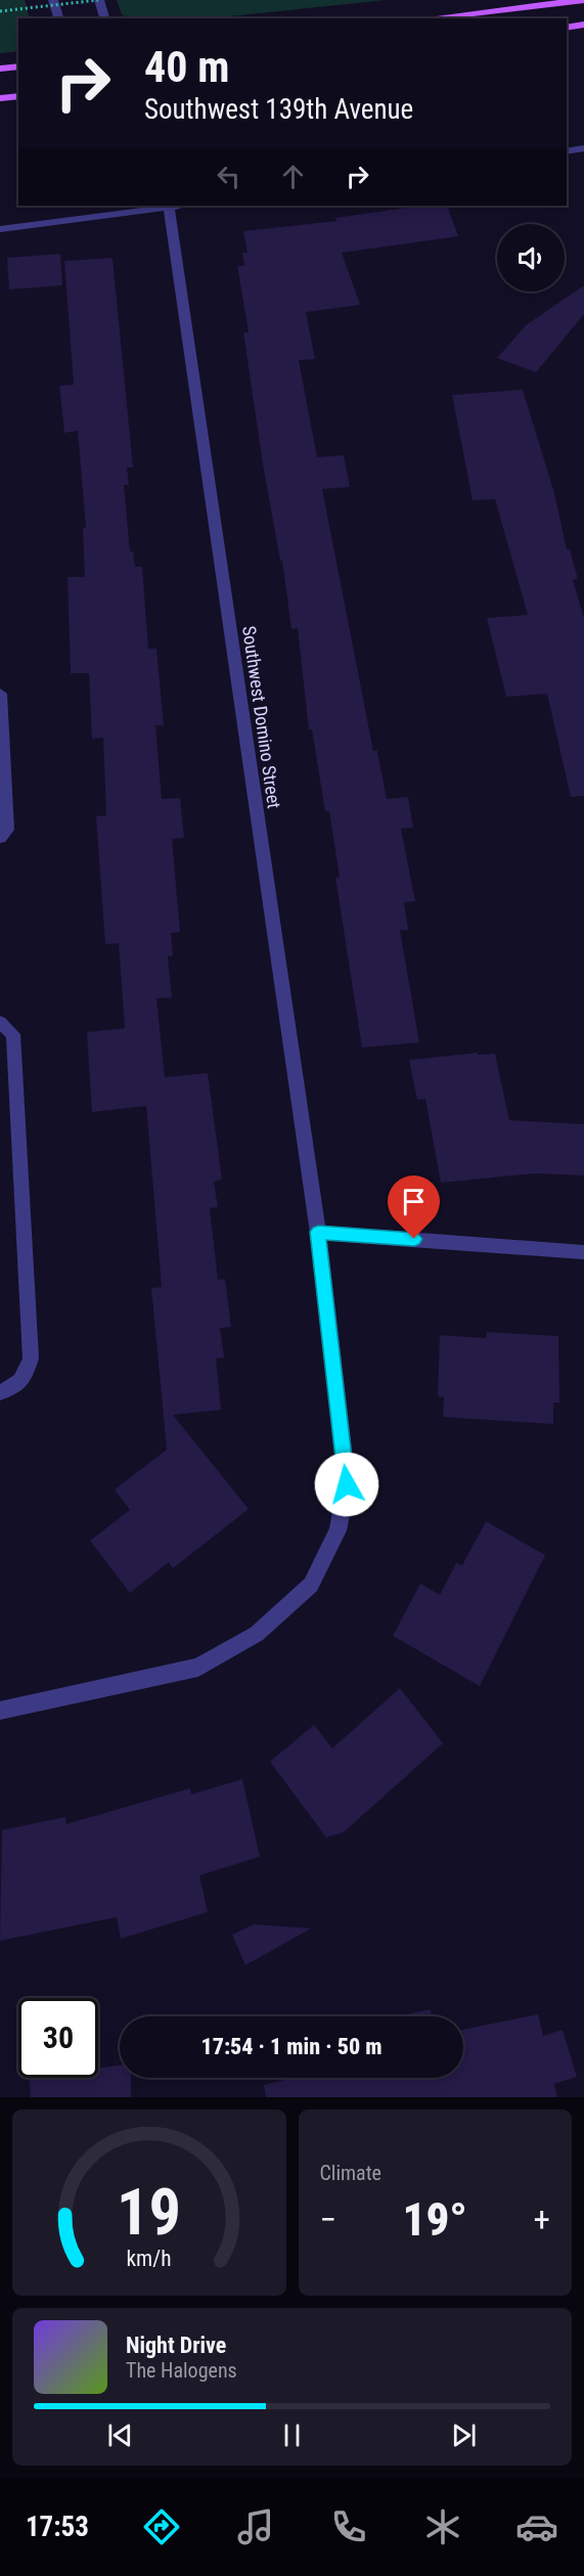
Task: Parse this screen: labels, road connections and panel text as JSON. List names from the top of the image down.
{
  "streets": {
    "street": ["Southwest Domino Street"]
  },
  "page": {
    "turn": ["40 m", "Southwest 139th Avenue"],
    "limit": "30",
    "trip": "17:54 · 1 min · 50 m",
    "tile": "Climate",
    "heat": ["−", "19°", "+"],
    "song": ["Night Drive", "The Halogens"],
    "tabs": "17:53",
    "gauge": ["19", "km/h"]
  }
}
